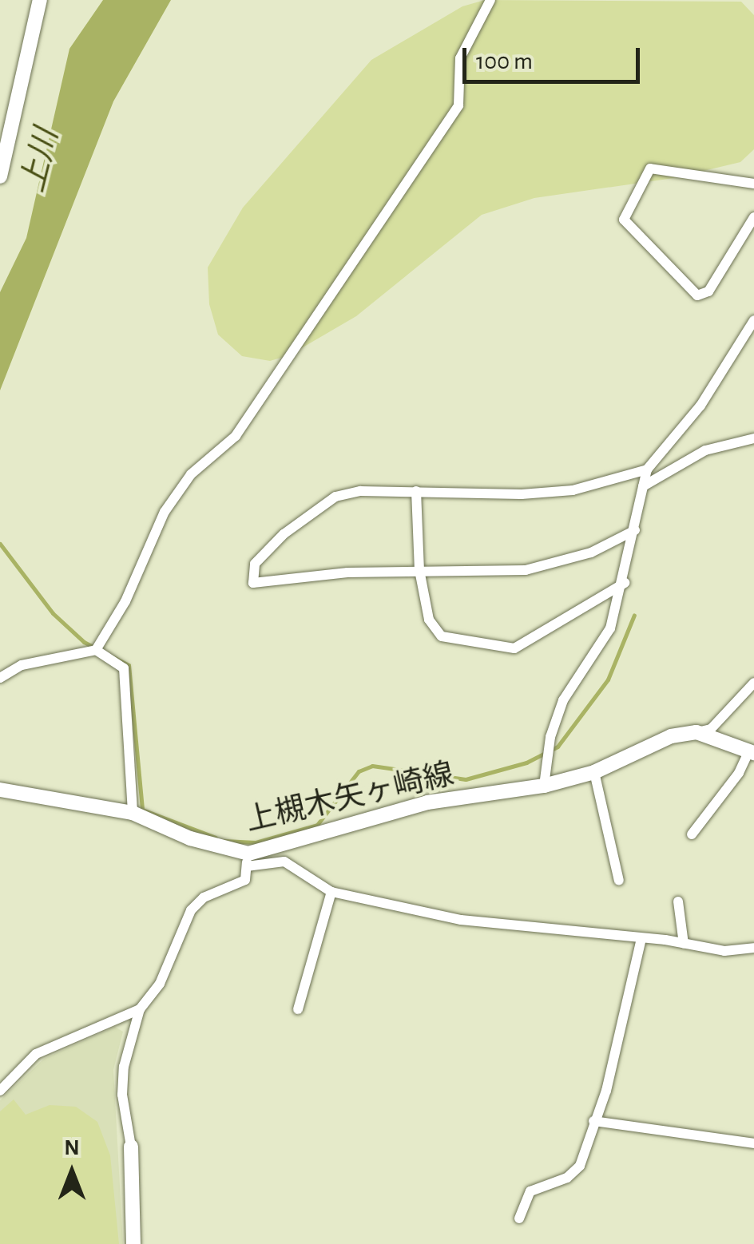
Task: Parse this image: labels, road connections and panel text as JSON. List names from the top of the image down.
{
  "streets": {
    "main road": ["上槻木矢ヶ崎線"]
  },
  "water": ["上川"],
  "scale_bar": "100 m",
  "north": "top"
}
